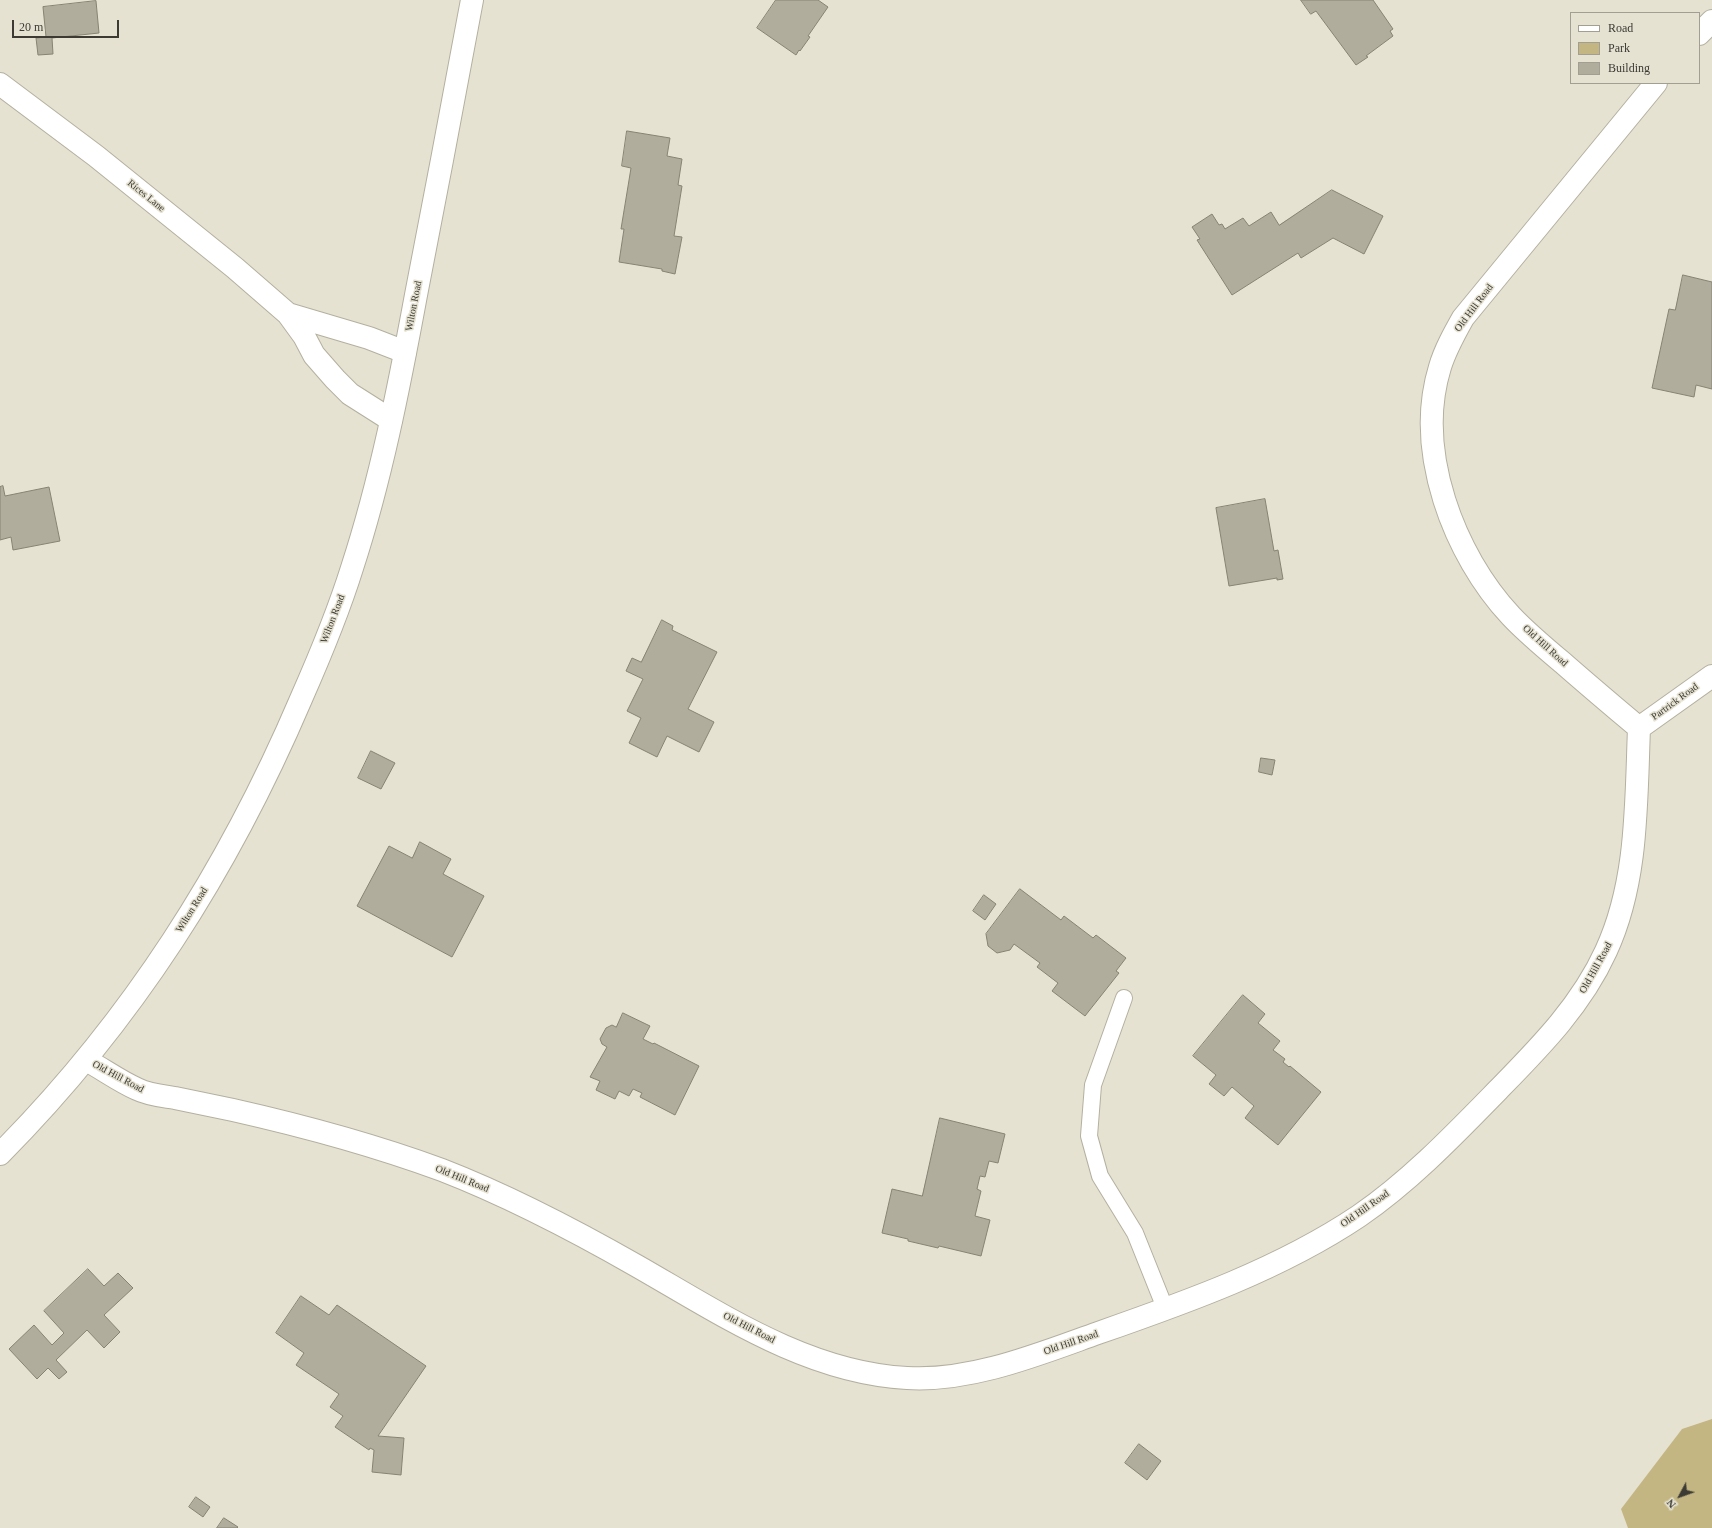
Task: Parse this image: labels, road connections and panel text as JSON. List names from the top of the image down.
{
  "streets": {
    "street": [
      "Rices Lane",
      "Wilton Road",
      "Old Hill Road",
      "Partrick Road"
    ]
  },
  "crossings": [
    ["Rices Lane", "Wilton Road"],
    ["Wilton Road", "Old Hill Road"],
    ["Old Hill Road", "Partrick Road"]
  ],
  "legend": ["Road", "Park", "Building"],
  "scale_bar": "20 m",
  "north": "bottom left"
}
